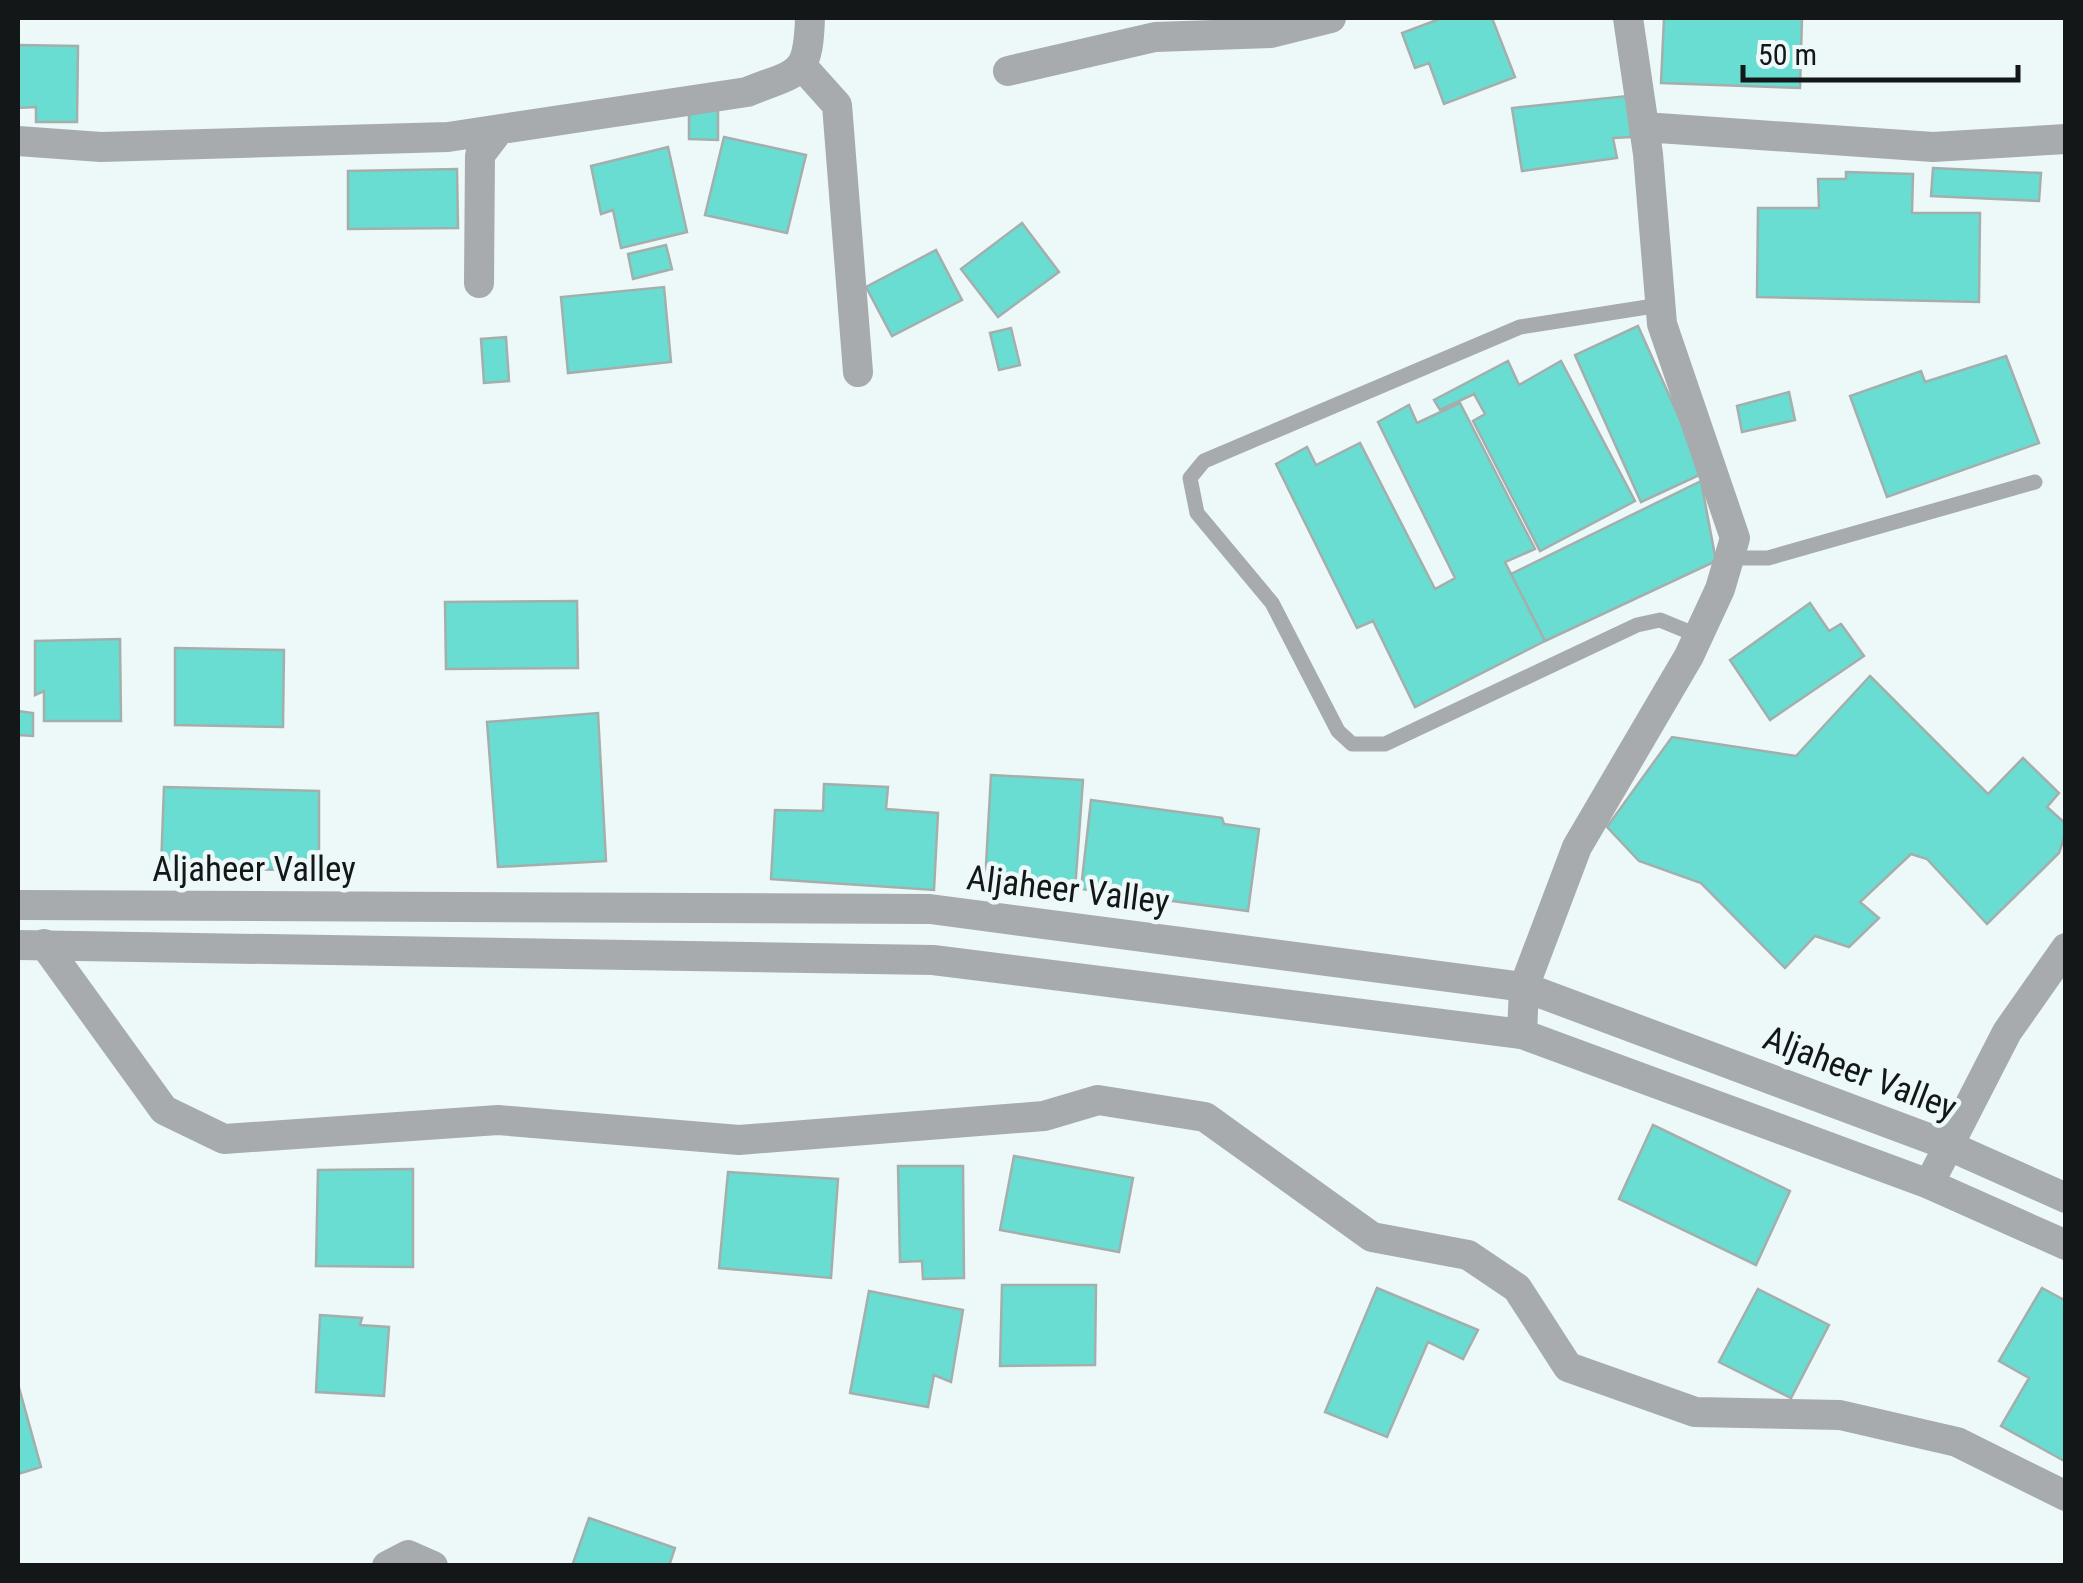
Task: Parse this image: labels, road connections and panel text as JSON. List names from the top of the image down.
{
  "streets": {
    "street": ["Aljaheer Valley"]
  },
  "scale_bar": "50 m"
}
